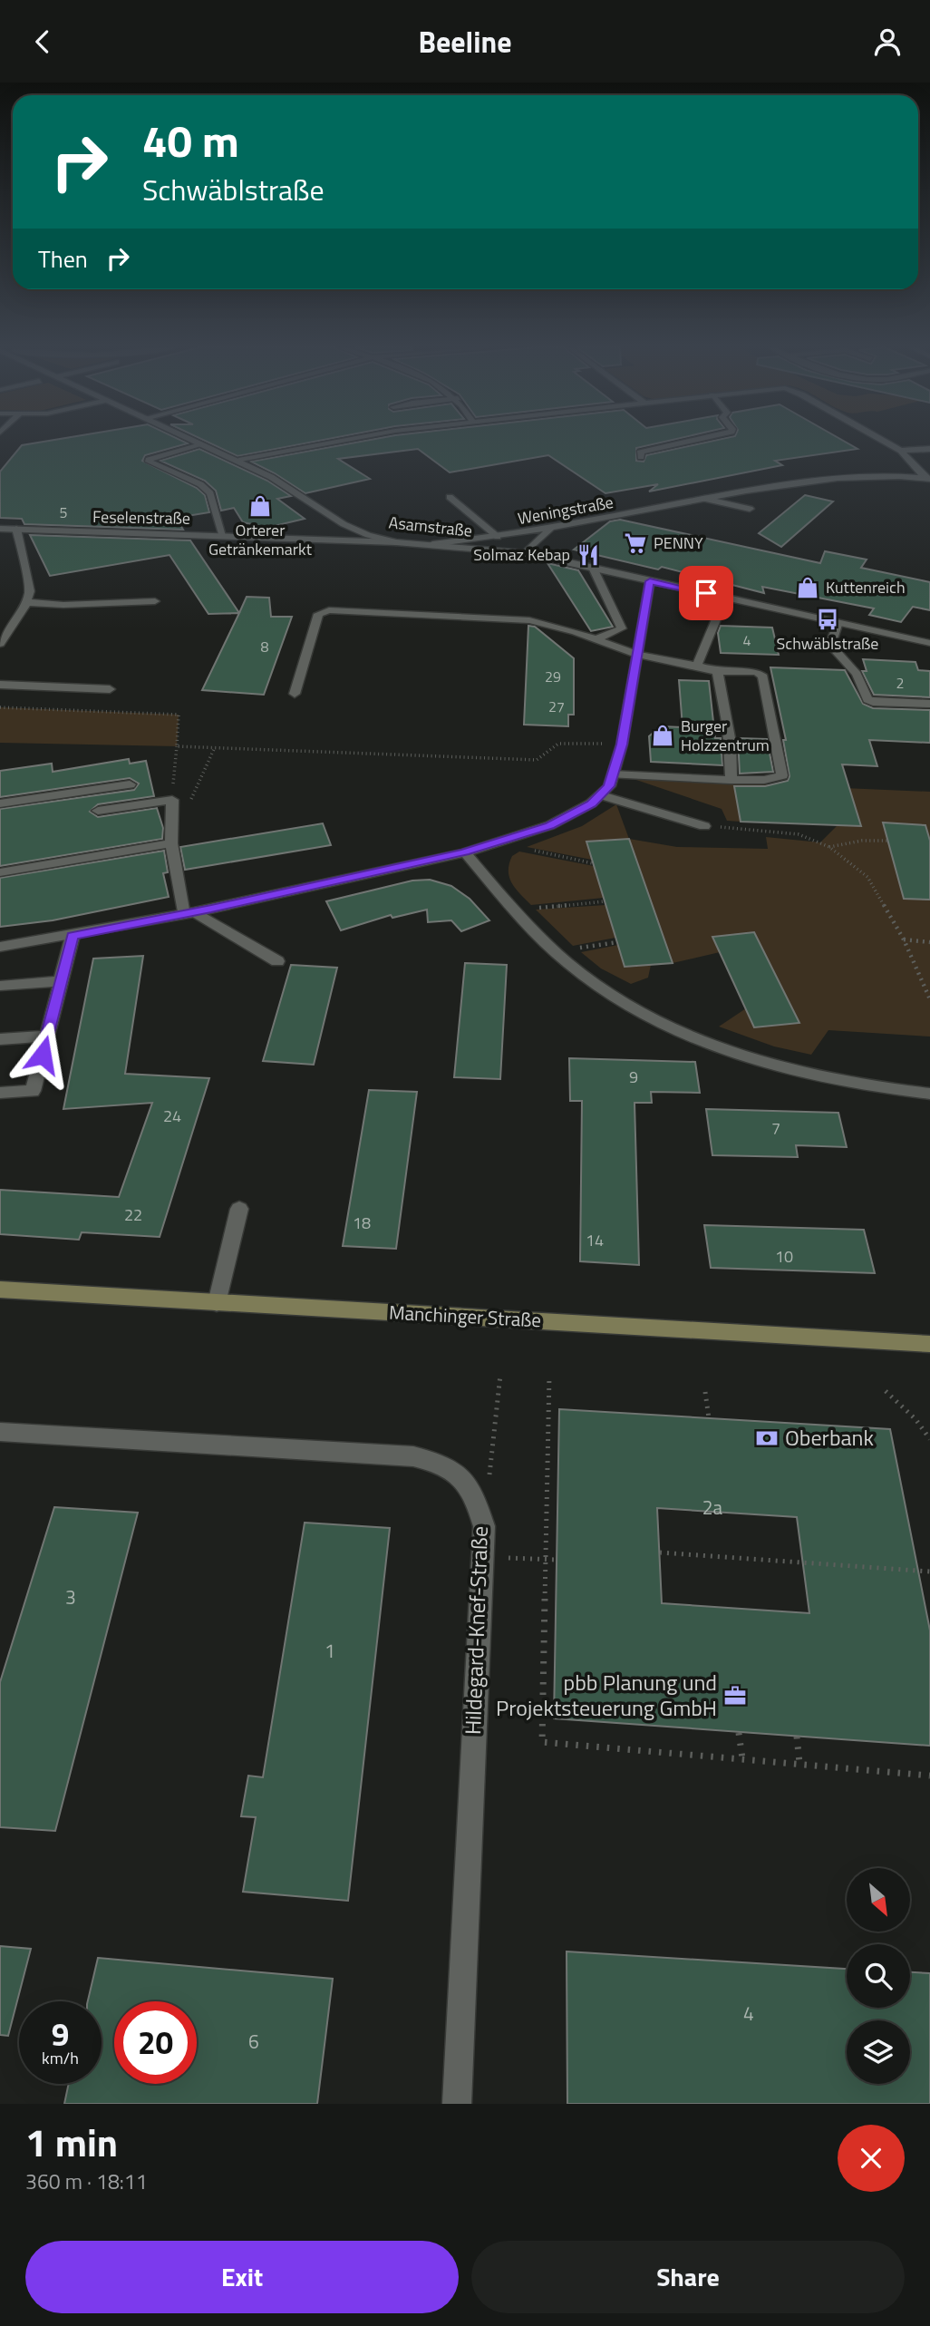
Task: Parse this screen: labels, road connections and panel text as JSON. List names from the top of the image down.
{
  "streets": {
    "main road": ["Manchinger Straße"],
    "street": [
      "Weningstraße",
      "Feselenstraße",
      "Asamstraße",
      "Hildegard-Knef-Straße"
    ]
  },
  "crossings": [
    ["Weningstraße", "Asamstraße"],
    ["Feselenstraße", "Asamstraße"]
  ],
  "places": {
    "shop": ["Orterer Getränkemarkt", "Kuttenreich", "Burger Holzzentrum"],
    "supermarket": ["PENNY"],
    "restaurant": ["Solmaz Kebap"],
    "bus stop": ["Schwäblstraße"],
    "bank": ["Oberbank"],
    "office": ["pbb Planung und Projektsteuerung GmbH"]
  },
  "house_numbers": [
    "5",
    "4",
    "8",
    "29",
    "2",
    "27",
    "9",
    "24",
    "7",
    "22",
    "18",
    "14",
    "10",
    "2a",
    "3",
    "1",
    "4",
    "6"
  ],
  "north": "bottom right",
  "page": {
    "header": "Beeline",
    "turn": ["40 m", "Schwäblstraße"],
    "then": "Then",
    "speed": "9 km/h",
    "limit": "20",
    "heading": ["1 min", "360 m · 18:11"],
    "buttons": ["Exit", "Share"]
  }
}
